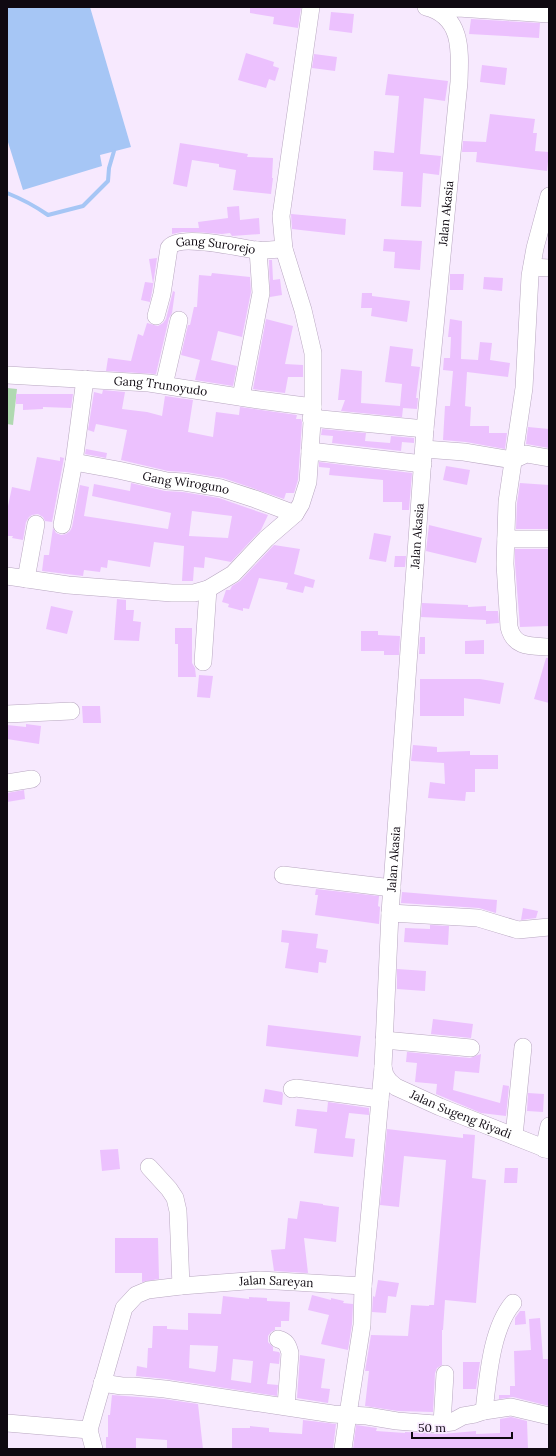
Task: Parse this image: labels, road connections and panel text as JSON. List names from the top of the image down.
{
  "streets": {
    "street": [
      "Jalan Akasia",
      "Gang Surorejo",
      "Gang Trunoyudo",
      "Gang Wiroguno",
      "Jalan Sugeng Riyadi",
      "Jalan Sareyan"
    ]
  },
  "crossings": [
    ["Jalan Akasia", "Gang Trunoyudo"],
    ["Jalan Akasia", "Jalan Sugeng Riyadi"]
  ],
  "scale_bar": "50 m"
}
